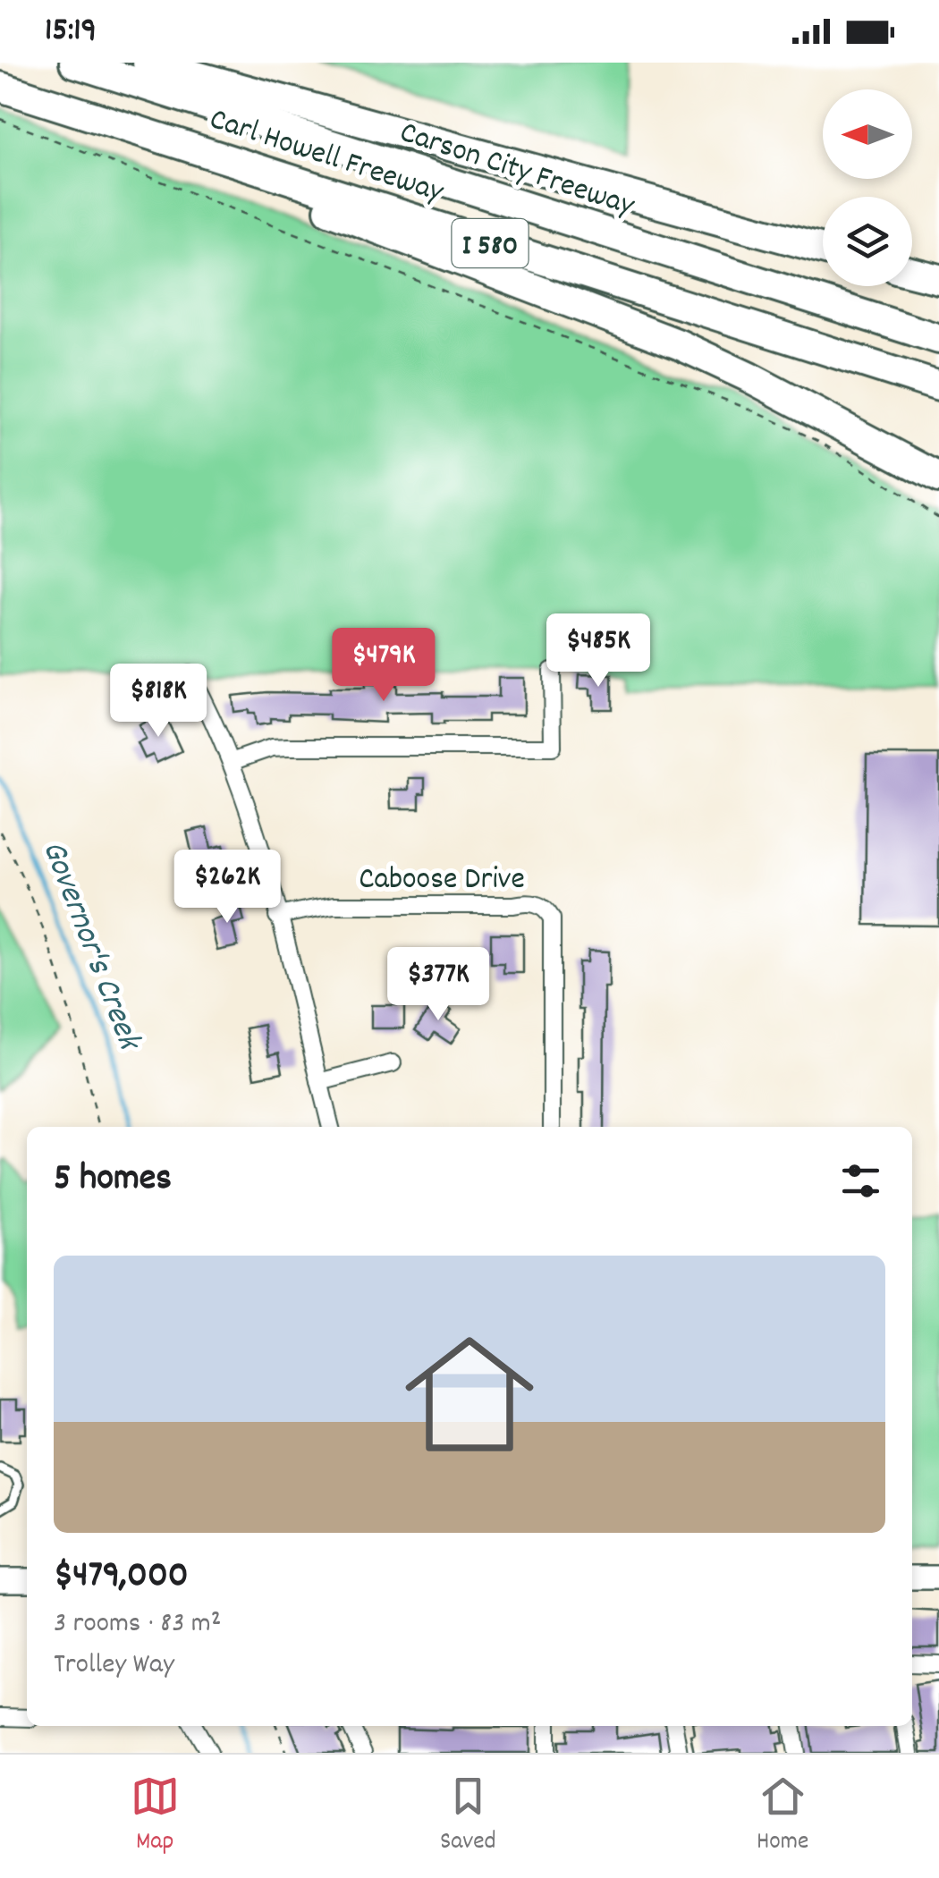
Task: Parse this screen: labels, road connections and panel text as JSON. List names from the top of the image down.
{
  "streets": {
    "highway": ["Carl Howell Freeway", "Carson City Freeway", "I 580"],
    "street": ["Caboose Drive"]
  },
  "water": ["Governor's Creek"],
  "north": "left",
  "page": {
    "status": "15:19",
    "price": [
      "$485K",
      "$479K",
      "$818K",
      "$262K",
      "$377K"
    ],
    "heading": "5 homes",
    "list": [
      {
        "name": "$479,000",
        "note": "3 rooms · 83 m² · Trolley Way"
      }
    ],
    "tabs": ["Map", "Saved", "Home"]
  }
}
